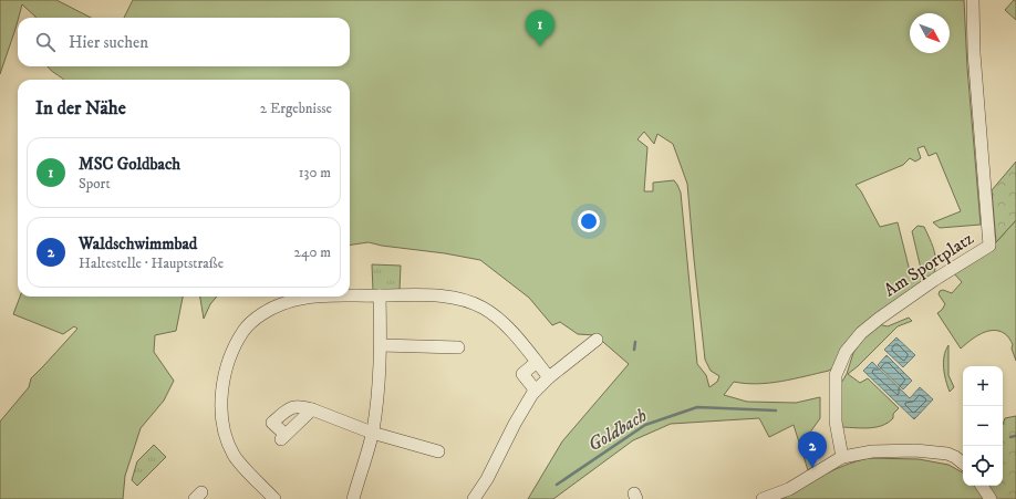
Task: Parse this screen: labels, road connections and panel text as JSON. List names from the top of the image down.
{
  "streets": {
    "street": ["Am Sportplatz"]
  },
  "water": ["Goldbach"],
  "north": "bottom right",
  "page": {
    "pins": ["1", "2"],
    "search": "Hier suchen",
    "heading": ["In der Nähe", "2 Ergebnisse"],
    "list": [
      {
        "mark": "1",
        "name": "MSC Goldbach",
        "note": "Sport",
        "value": "130 m"
      },
      {
        "mark": "2",
        "name": "Waldschwimmbad",
        "note": "Haltestelle · Hauptstraße",
        "value": "240 m"
      }
    ],
    "map_buttons": ["+", "−"]
  }
}
